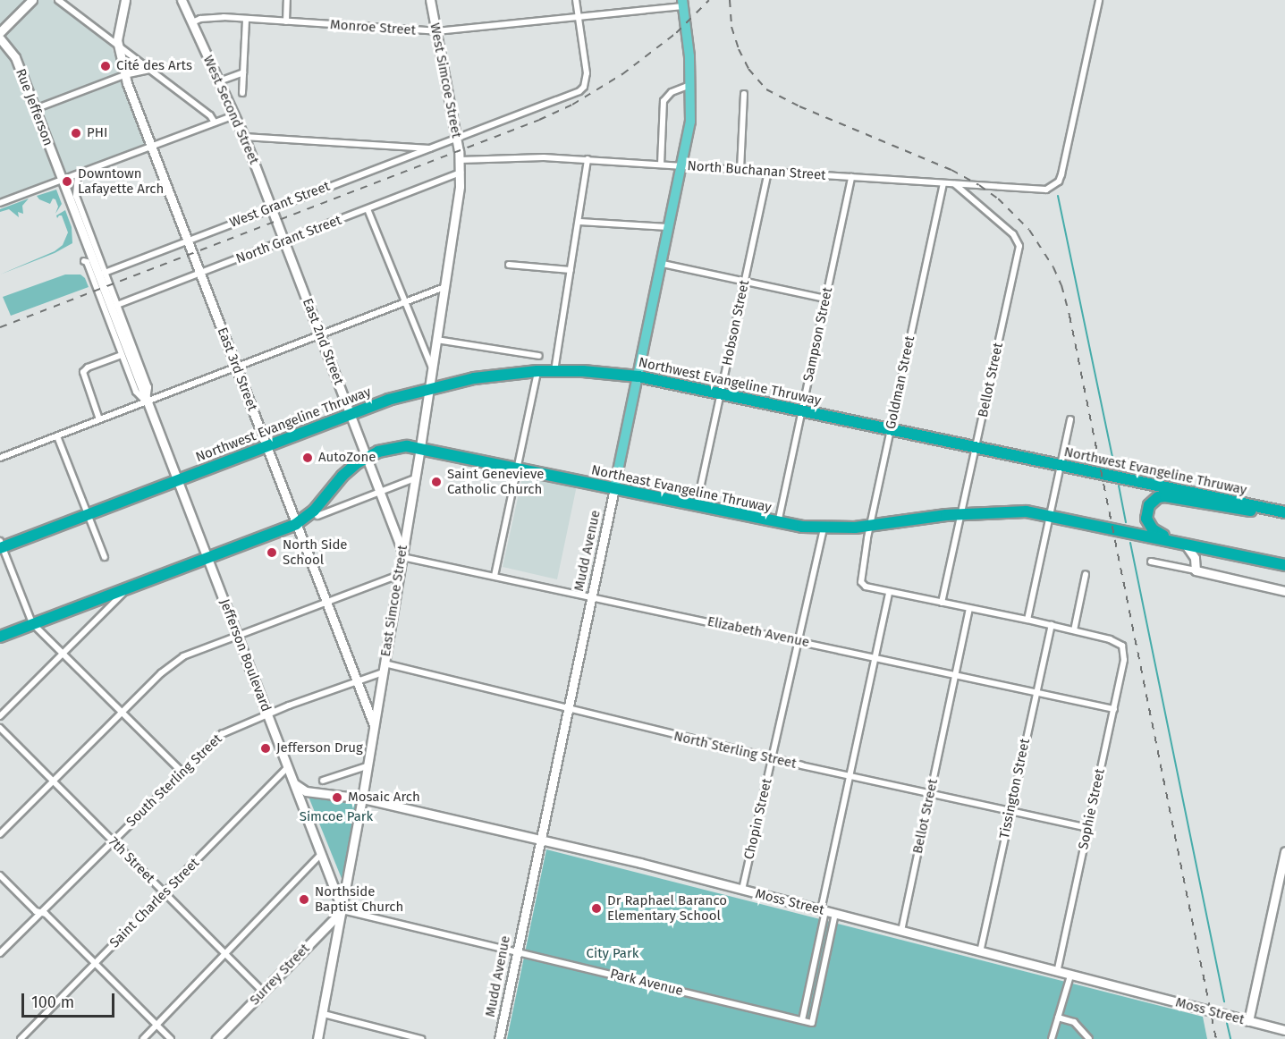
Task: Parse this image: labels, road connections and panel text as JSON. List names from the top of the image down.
{
  "streets": {
    "highway": ["Northwest Evangeline Thruway", "Northeast Evangeline Thruway"],
    "main road": ["Mudd Avenue"],
    "street": [
      "Monroe Street",
      "West Simcoe Street",
      "Rue Jefferson",
      "West Second Street",
      "North Buchanan Street",
      "West Grant Street",
      "North Grant Street",
      "Hobson Street",
      "Sampson Street",
      "East 2nd Street",
      "East 3rd Street",
      "Bellot Street",
      "Goldman Street",
      "East Simcoe Street",
      "Elizabeth Avenue",
      "Jefferson Boulevard",
      "North Sterling Street",
      "South Sterling Street",
      "Tissington Street",
      "Sophie Street",
      "Chopin Street",
      "7th Street",
      "Moss Street",
      "Saint Charles Street",
      "Surrey Street",
      "Park Avenue"
    ]
  },
  "crossings": [
    ["Monroe Street", "West Simcoe Street"],
    ["Monroe Street", "West Second Street"],
    ["Monroe Street", "West Grant Street"],
    ["Monroe Street", "Mudd Avenue"],
    ["West Simcoe Street", "North Buchanan Street"],
    ["West Simcoe Street", "West Grant Street"],
    ["West Simcoe Street", "East Simcoe Street"],
    ["Rue Jefferson", "Jefferson Boulevard"],
    ["West Second Street", "West Grant Street"],
    ["West Second Street", "East 2nd Street"],
    ["North Buchanan Street", "Hobson Street"],
    ["North Buchanan Street", "Sampson Street"],
    ["North Buchanan Street", "Bellot Street"],
    ["North Buchanan Street", "Goldman Street"],
    ["North Buchanan Street", "Mudd Avenue"],
    ["North Buchanan Street", "East Simcoe Street"],
    ["West Grant Street", "East 3rd Street"],
    ["West Grant Street", "Jefferson Boulevard"],
    ["North Grant Street", "East 2nd Street"],
    ["North Grant Street", "East 3rd Street"],
    ["North Grant Street", "East Simcoe Street"],
    ["North Grant Street", "Jefferson Boulevard"],
    ["Hobson Street", "Northwest Evangeline Thruway"],
    ["Hobson Street", "Northeast Evangeline Thruway"],
    ["Sampson Street", "Northwest Evangeline Thruway"],
    ["Sampson Street", "Northeast Evangeline Thruway"],
    ["East 2nd Street", "Northwest Evangeline Thruway"],
    ["East 2nd Street", "Northeast Evangeline Thruway"],
    ["East 2nd Street", "East Simcoe Street"],
    ["East 2nd Street", "Elizabeth Avenue"],
    ["East 3rd Street", "Northwest Evangeline Thruway"],
    ["East 3rd Street", "Northeast Evangeline Thruway"],
    ["East 3rd Street", "East Simcoe Street"],
    ["Bellot Street", "Northwest Evangeline Thruway"],
    ["Bellot Street", "Northeast Evangeline Thruway"],
    ["Bellot Street", "Elizabeth Avenue"],
    ["Bellot Street", "North Sterling Street"],
    ["Bellot Street", "Moss Street"],
    ["Northwest Evangeline Thruway", "Goldman Street"],
    ["Northwest Evangeline Thruway", "Mudd Avenue"],
    ["Northwest Evangeline Thruway", "East Simcoe Street"],
    ["Northwest Evangeline Thruway", "Jefferson Boulevard"],
    ["Goldman Street", "Northeast Evangeline Thruway"],
    ["Northeast Evangeline Thruway", "Mudd Avenue"],
    ["Northeast Evangeline Thruway", "East Simcoe Street"],
    ["Northeast Evangeline Thruway", "Jefferson Boulevard"],
    ["Northeast Evangeline Thruway", "Chopin Street"],
    ["Mudd Avenue", "Elizabeth Avenue"],
    ["Mudd Avenue", "North Sterling Street"],
    ["Mudd Avenue", "Moss Street"],
    ["Mudd Avenue", "Park Avenue"],
    ["East Simcoe Street", "Elizabeth Avenue"],
    ["East Simcoe Street", "Jefferson Boulevard"],
    ["East Simcoe Street", "North Sterling Street"],
    ["East Simcoe Street", "Moss Street"],
    ["East Simcoe Street", "Surrey Street"],
    ["East Simcoe Street", "Park Avenue"],
    ["Elizabeth Avenue", "Tissington Street"],
    ["Elizabeth Avenue", "Sophie Street"],
    ["Elizabeth Avenue", "Chopin Street"],
    ["Jefferson Boulevard", "South Sterling Street"],
    ["Jefferson Boulevard", "Moss Street"],
    ["Jefferson Boulevard", "Saint Charles Street"],
    ["Jefferson Boulevard", "Surrey Street"],
    ["Jefferson Boulevard", "Park Avenue"],
    ["North Sterling Street", "Tissington Street"],
    ["North Sterling Street", "Sophie Street"],
    ["North Sterling Street", "Chopin Street"],
    ["South Sterling Street", "7th Street"],
    ["Tissington Street", "Moss Street"],
    ["Sophie Street", "Moss Street"],
    ["Chopin Street", "Moss Street"],
    ["7th Street", "Saint Charles Street"],
    ["7th Street", "Surrey Street"],
    ["Surrey Street", "Park Avenue"]
  ],
  "parks": ["Simcoe Park", "City Park"],
  "places": [
    "Cité des Arts",
    "PHI",
    "Downtown Lafayette Arch",
    "AutoZone",
    "Saint Genevieve Catholic Church",
    "North Side School",
    "Jefferson Drug",
    "Mosaic Arch",
    "Northside Baptist Church",
    "Dr Raphael Baranco Elementary School"
  ],
  "scale_bar": "100 m"
}
